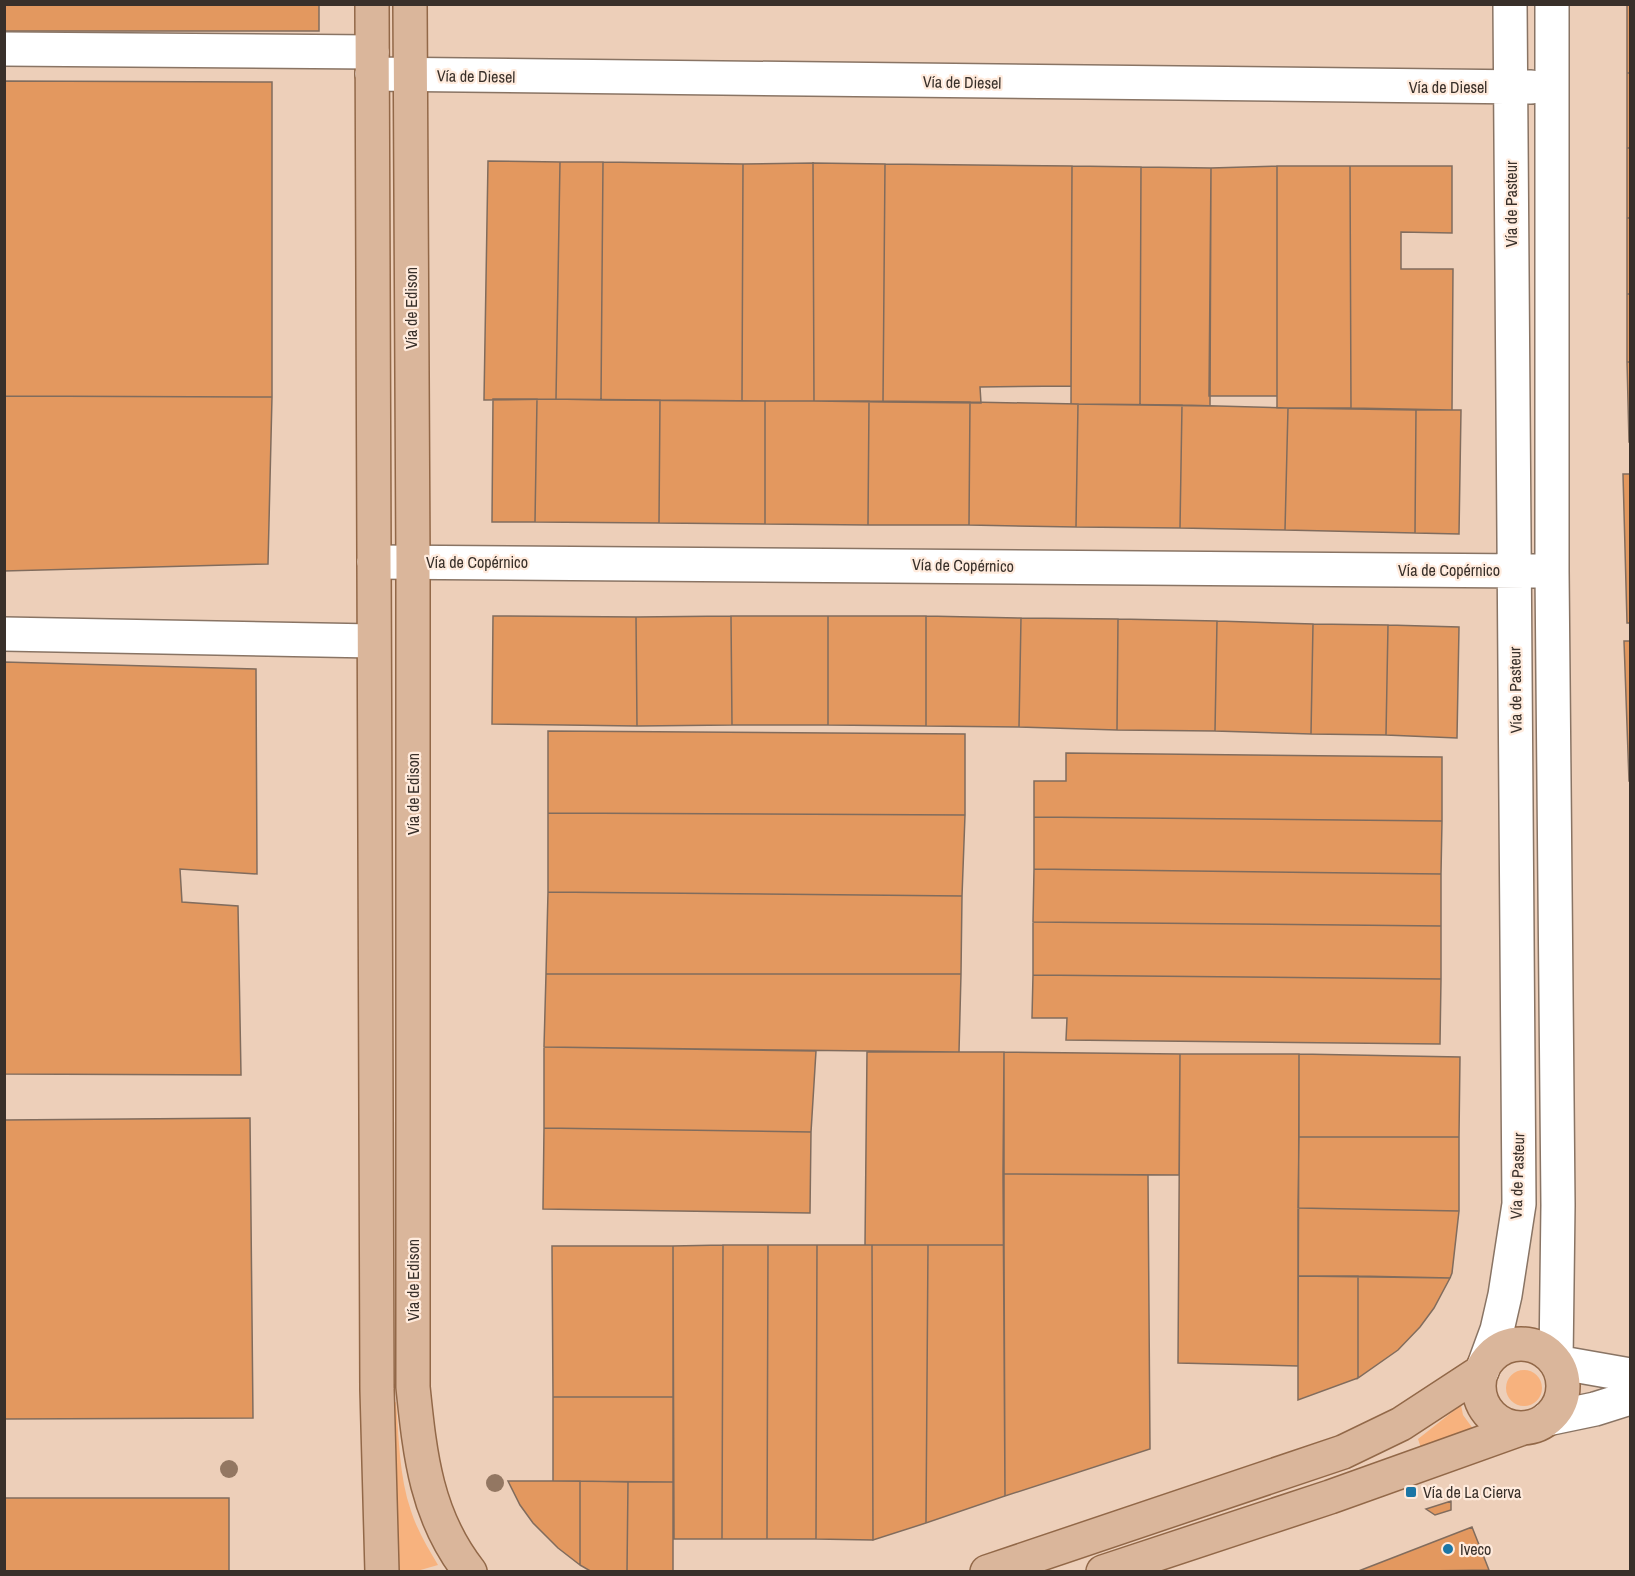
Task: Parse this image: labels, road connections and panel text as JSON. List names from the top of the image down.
{
  "streets": {
    "main road": ["Vía de Edison"],
    "street": ["Vía de Diesel", "Vía de Pasteur", "Vía de Copérnico"]
  },
  "crossings": [
    ["Vía de Diesel", "Vía de Pasteur"],
    ["Vía de Diesel", "Vía de Edison"],
    ["Vía de Pasteur", "Vía de Copérnico"],
    ["Vía de Edison", "Vía de Copérnico"]
  ],
  "places": {
    "transit": ["Vía de La Cierva"],
    "other": ["Iveco"]
  }
}
